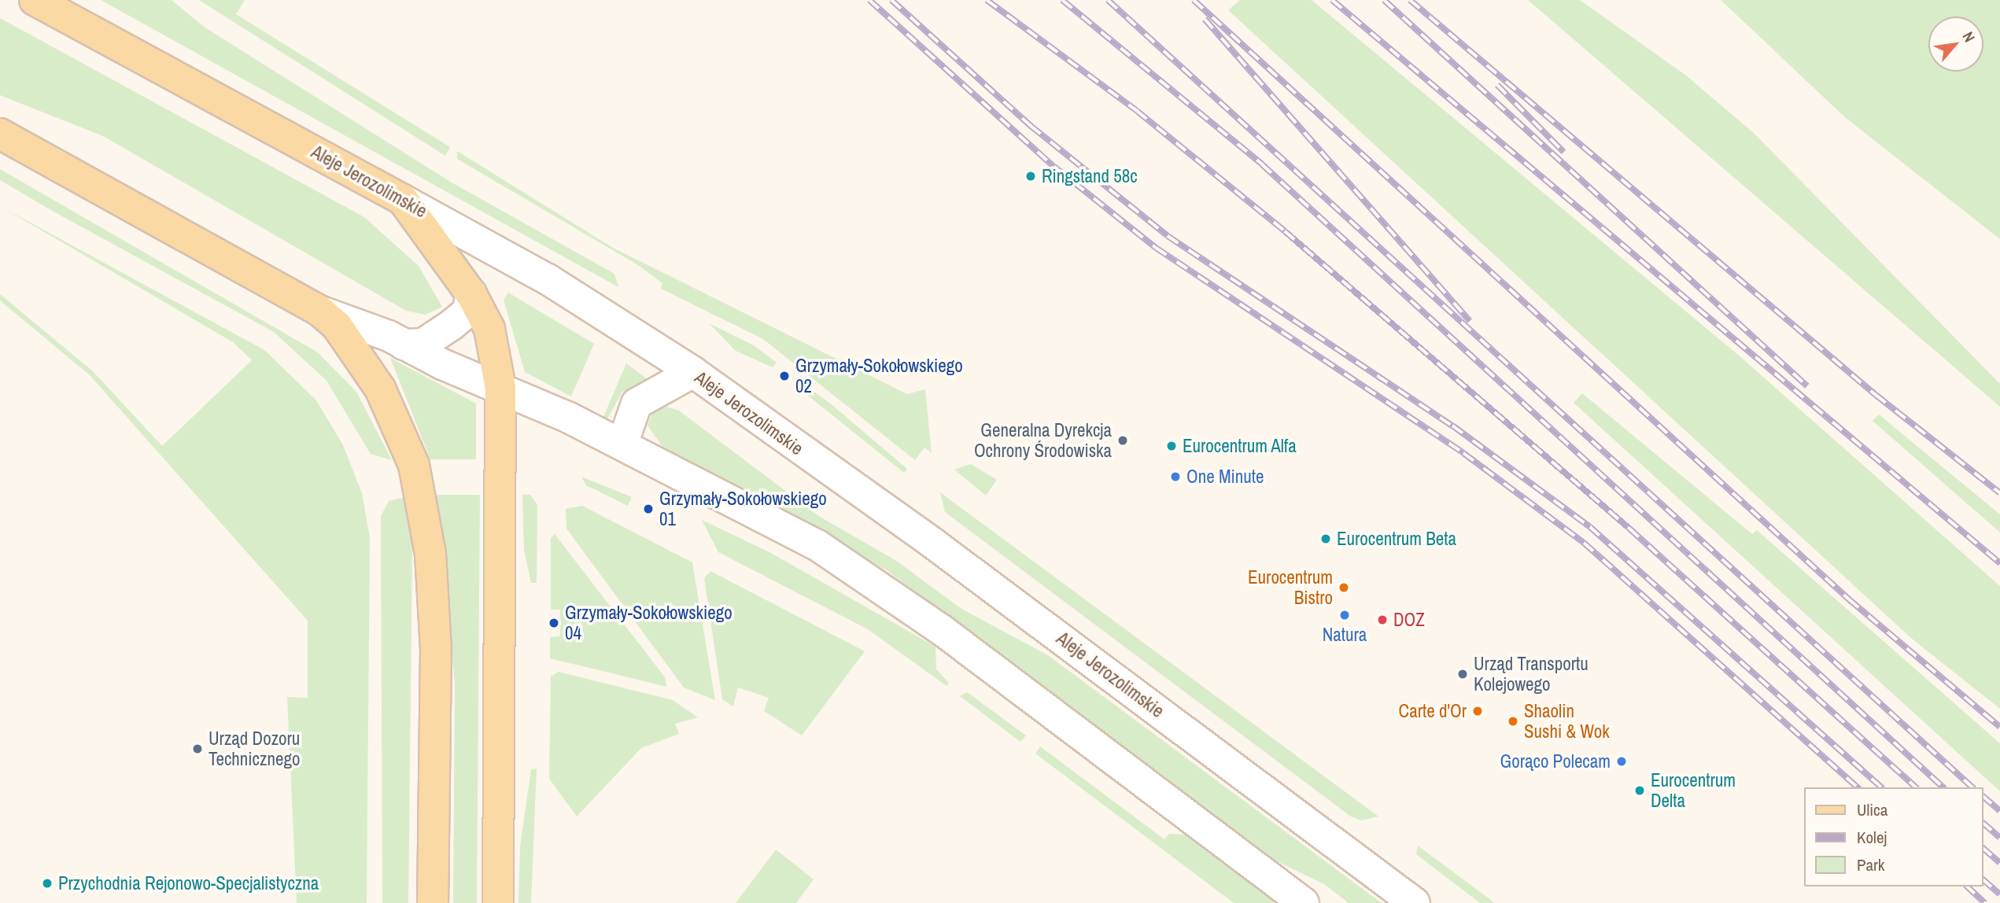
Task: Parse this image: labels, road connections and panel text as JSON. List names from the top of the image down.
{
  "streets": {
    "main road": ["Aleje Jerozolimskie"]
  },
  "places": [
    "Ringstand 58c",
    "Grzymały-Sokołowskiego 02",
    "Generalna Dyrekcja Ochrony Środowiska",
    "Eurocentrum Alfa",
    "One Minute",
    "Grzymały-Sokołowskiego 01",
    "Eurocentrum Beta",
    "Eurocentrum Bistro",
    "Natura",
    "DOZ",
    "Grzymały-Sokołowskiego 04",
    "Urząd Transportu Kolejowego",
    "Carte d'Or",
    "Shaolin Sushi & Wok",
    "Urząd Dozoru Technicznego",
    "Gorąco Polecam",
    "Eurocentrum Delta",
    "Przychodnia Rejonowo-Specjalistyczna"
  ],
  "legend": ["Ulica", "Kolej", "Park"],
  "north": "top right"
}
